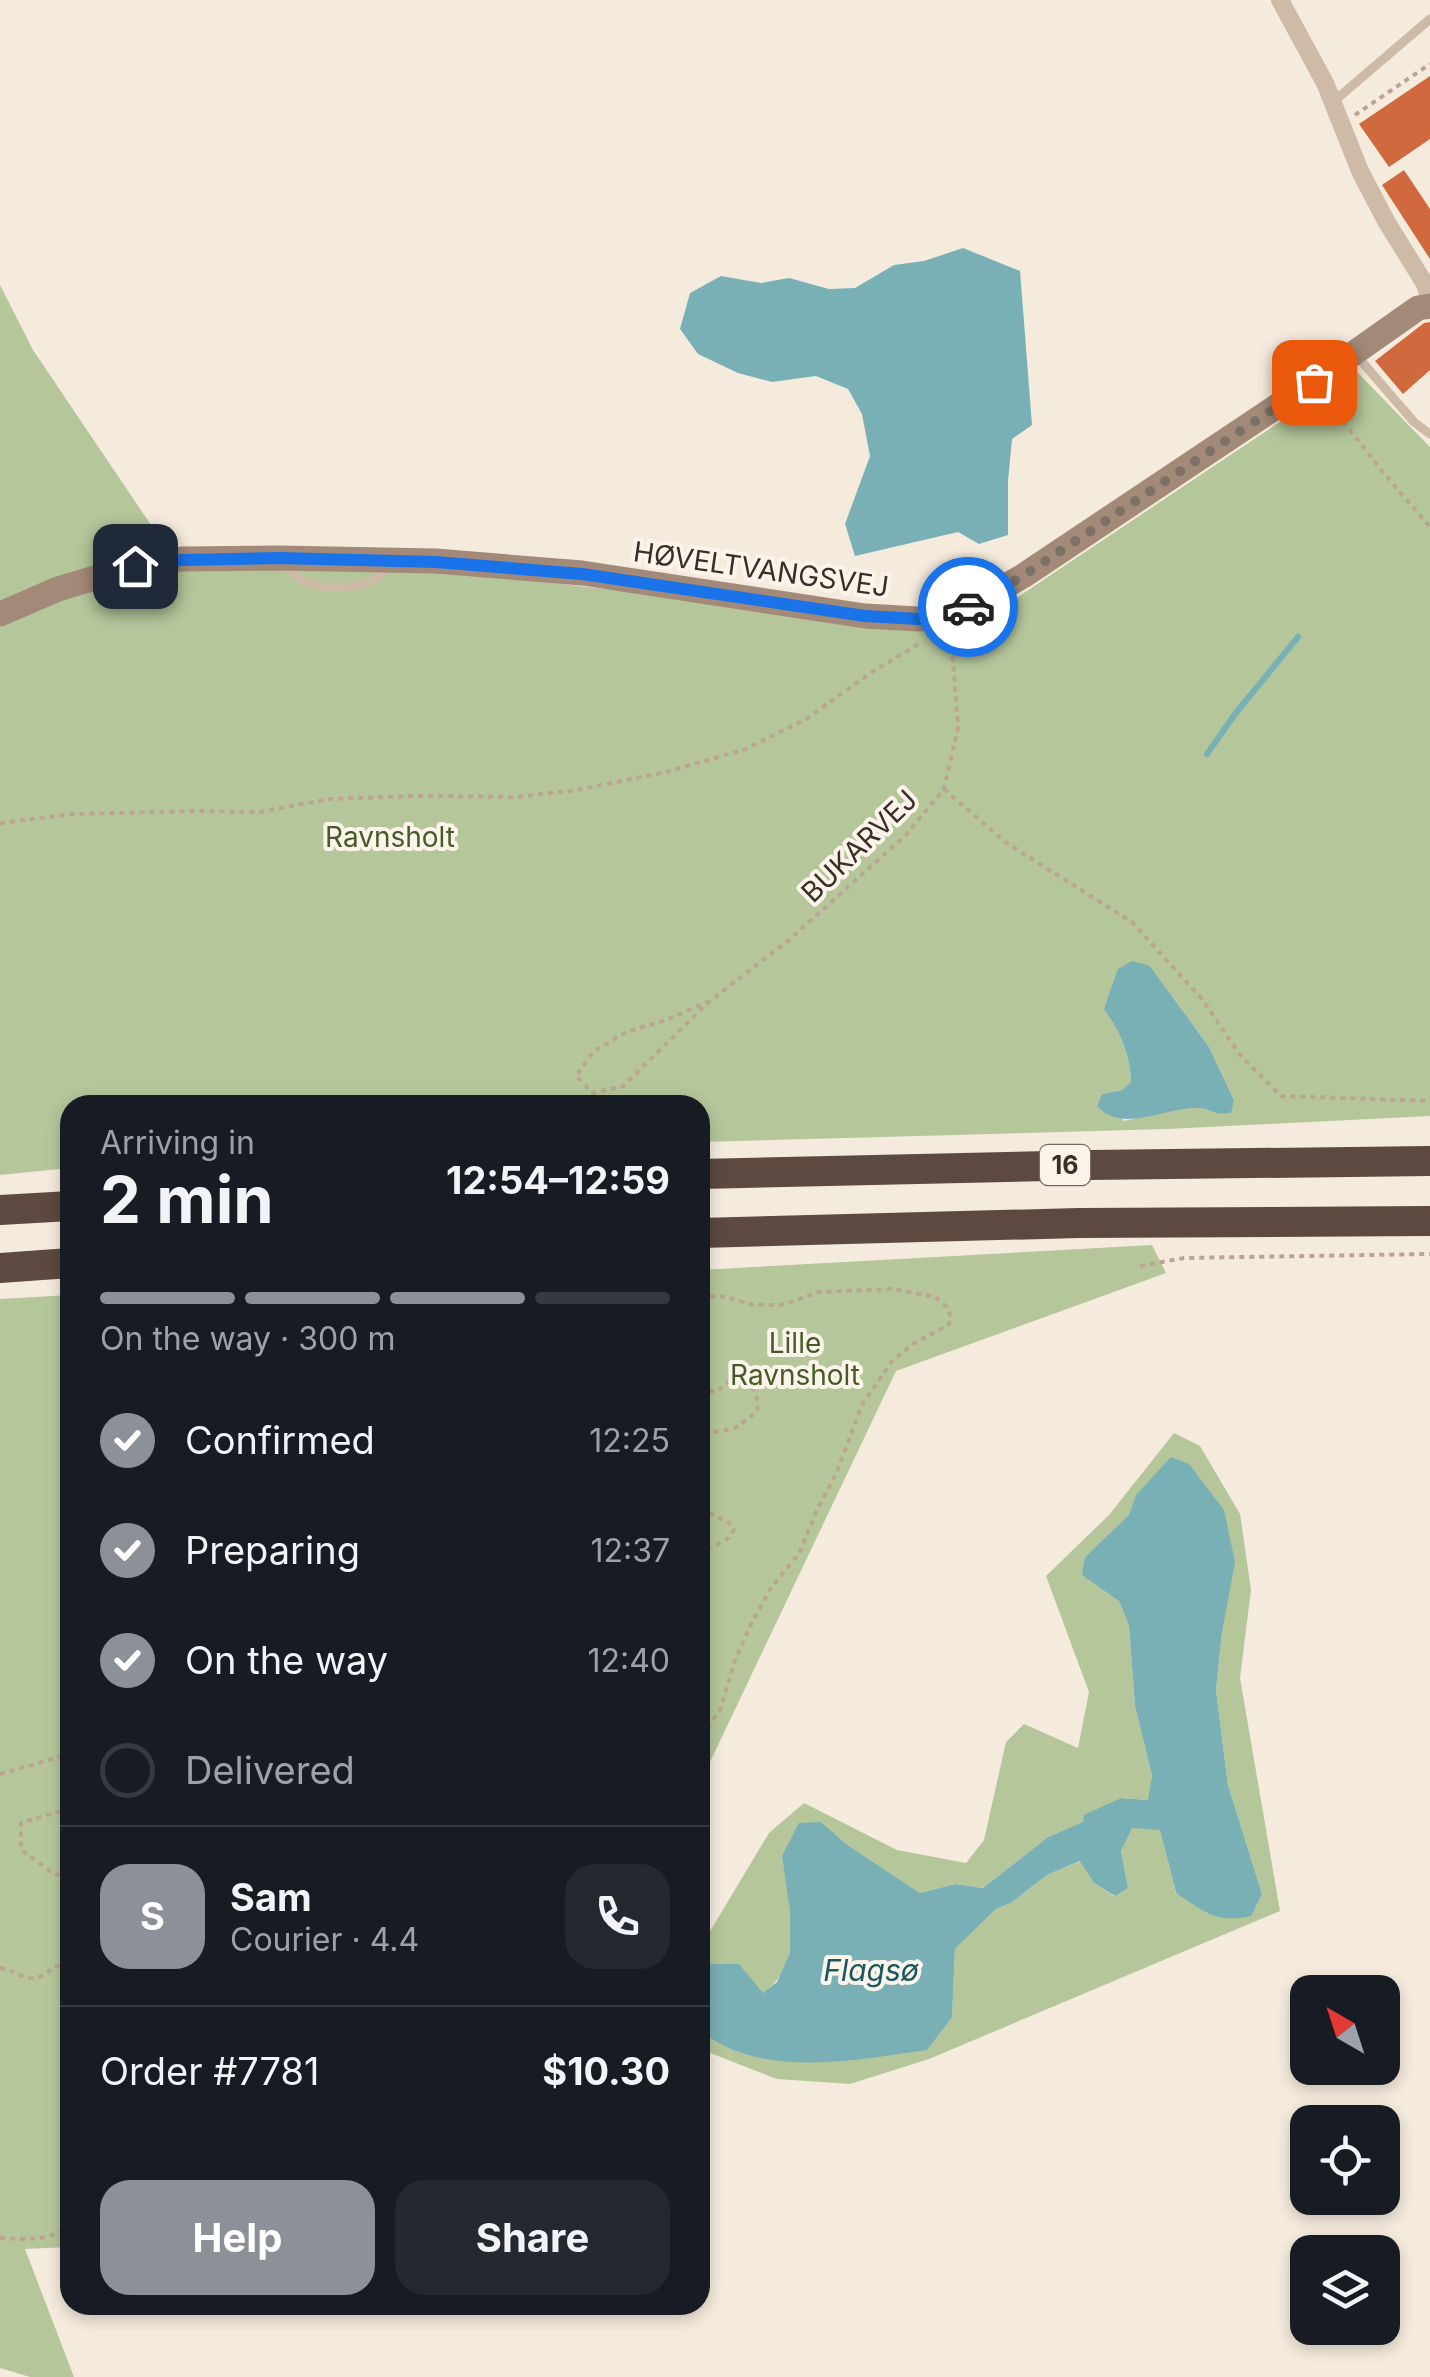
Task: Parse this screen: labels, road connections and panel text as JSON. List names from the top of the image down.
{
  "streets": {
    "highway": ["16"],
    "street": ["HØVELTVANGSVEJ"],
    "path": ["BUKARVEJ"]
  },
  "crossings": [
    ["HØVELTVANGSVEJ", "BUKARVEJ"]
  ],
  "water": ["Flagsø"],
  "parks": ["Ravnsholt", "Lille Ravnsholt"],
  "north": "top left",
  "page": {
    "heading": ["2 min", "Arriving in", "12:54–12:59"],
    "panel": [
      "Sam",
      "Courier · 4.4",
      "Order #7781",
      "$10.30"
    ],
    "bar": "On the way · 300 m",
    "list": [
      ["Confirmed", "12:25"],
      ["Preparing", "12:37"],
      ["On the way", "12:40"],
      "Delivered"
    ],
    "round": "S",
    "buttons": ["Help", "Share"]
  }
}
